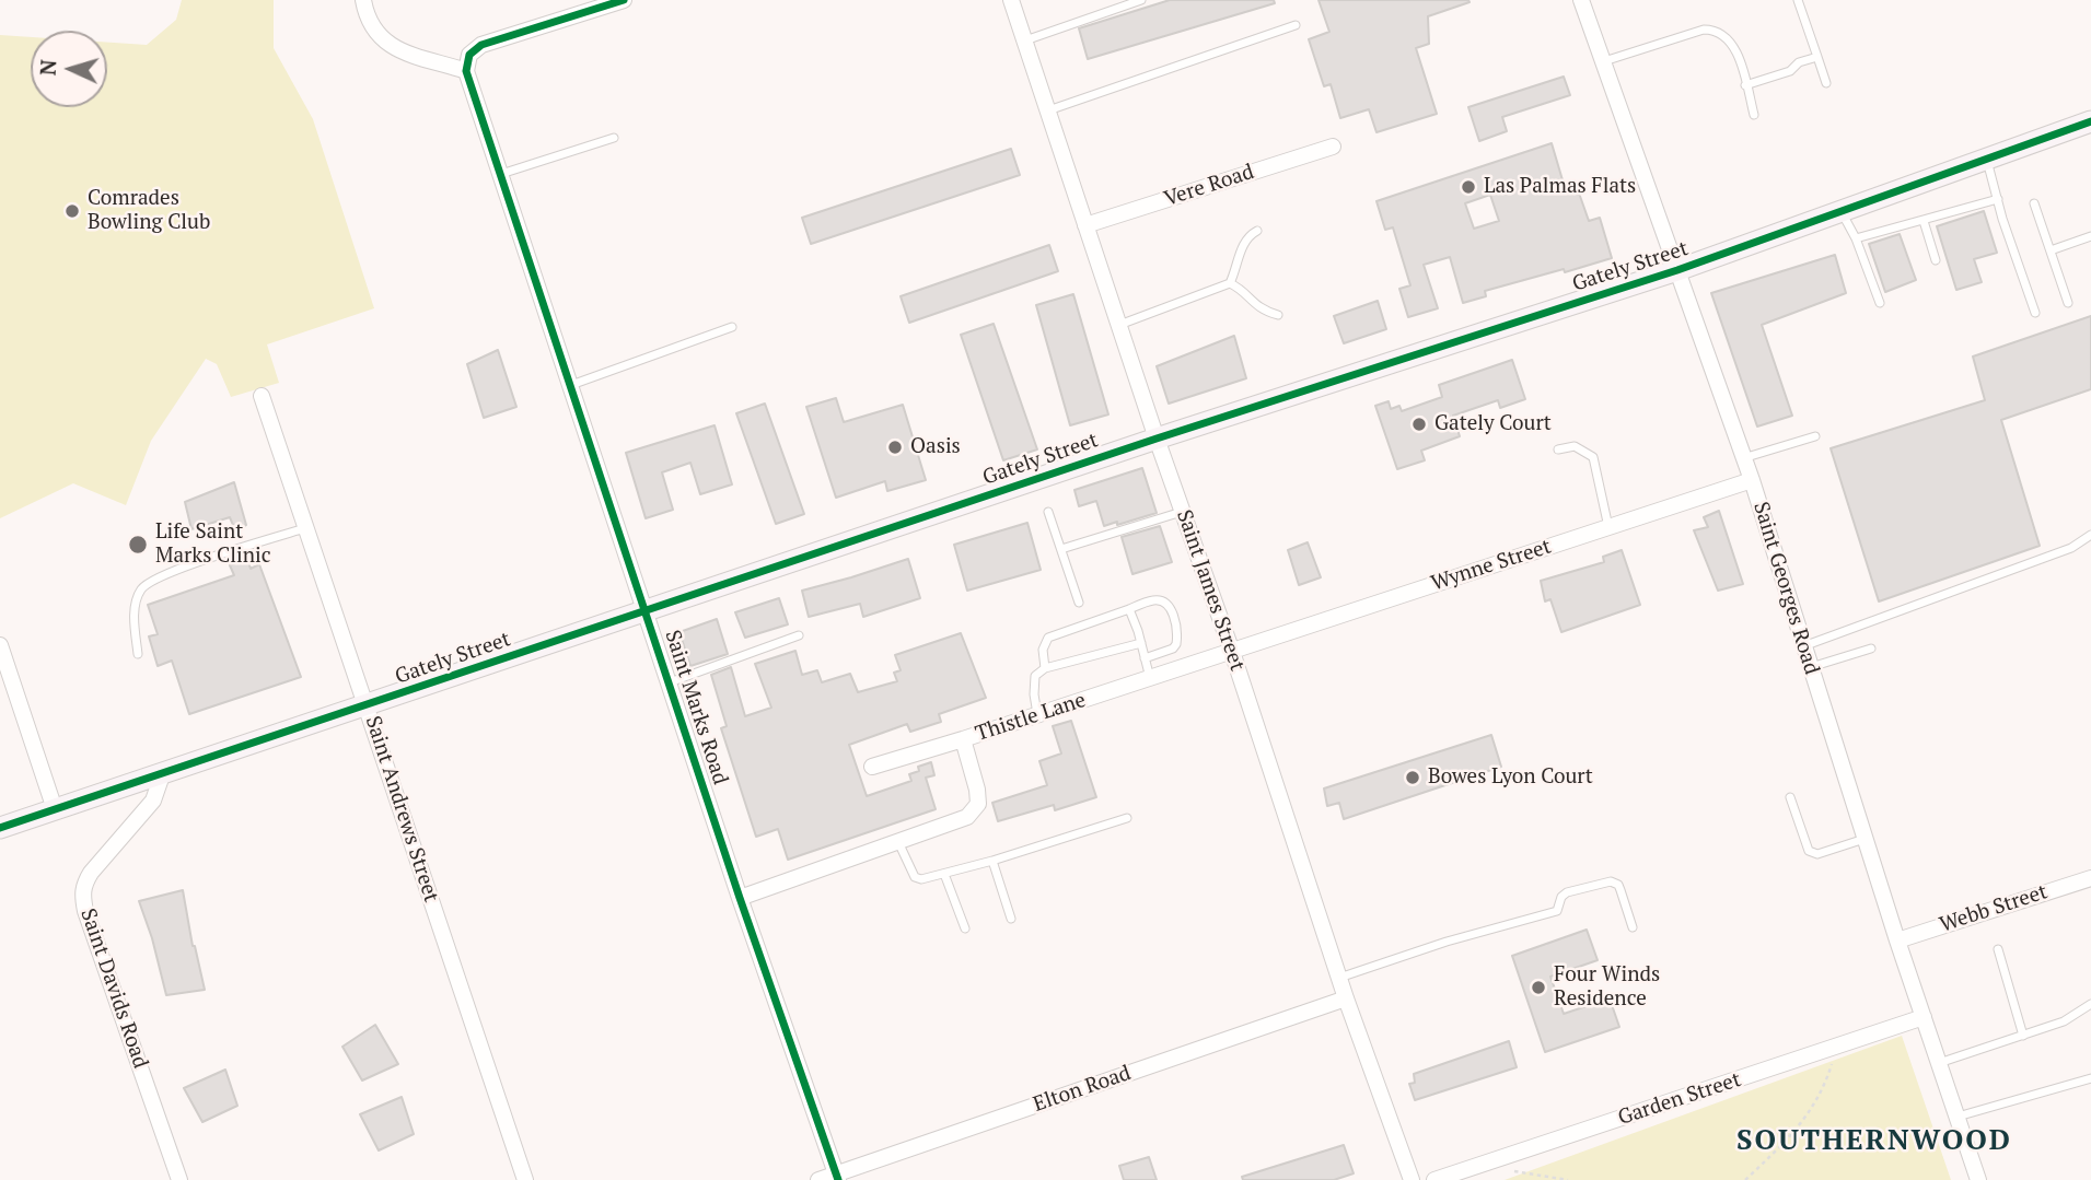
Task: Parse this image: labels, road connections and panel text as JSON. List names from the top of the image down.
{
  "streets": {
    "street": [
      "Vere Road",
      "Gately Street",
      "Wynne Street",
      "Saint Georges Road",
      "Saint James Street",
      "Saint Marks Road",
      "Thistle Lane",
      "Saint Andrews Street",
      "Webb Street",
      "Saint Davids Road",
      "Elton Road",
      "Garden Street"
    ]
  },
  "crossings": [
    ["Vere Road", "Saint James Street"],
    ["Gately Street", "Saint Georges Road"],
    ["Gately Street", "Saint James Street"],
    ["Gately Street", "Saint Marks Road"],
    ["Gately Street", "Saint Andrews Street"],
    ["Gately Street", "Saint Davids Road"],
    ["Wynne Street", "Saint Georges Road"],
    ["Wynne Street", "Saint James Street"],
    ["Wynne Street", "Thistle Lane"],
    ["Saint Georges Road", "Webb Street"],
    ["Saint Georges Road", "Garden Street"],
    ["Saint James Street", "Thistle Lane"],
    ["Saint James Street", "Elton Road"],
    ["Saint Marks Road", "Thistle Lane"],
    ["Saint Marks Road", "Elton Road"]
  ],
  "districts": ["SOUTHERNWOOD"],
  "places": [
    "Las Palmas Flats",
    "Comrades Bowling Club",
    "Gately Court",
    "Oasis",
    "Life Saint Marks Clinic",
    "Bowes Lyon Court",
    "Four Winds Residence"
  ],
  "north": "left"
}
